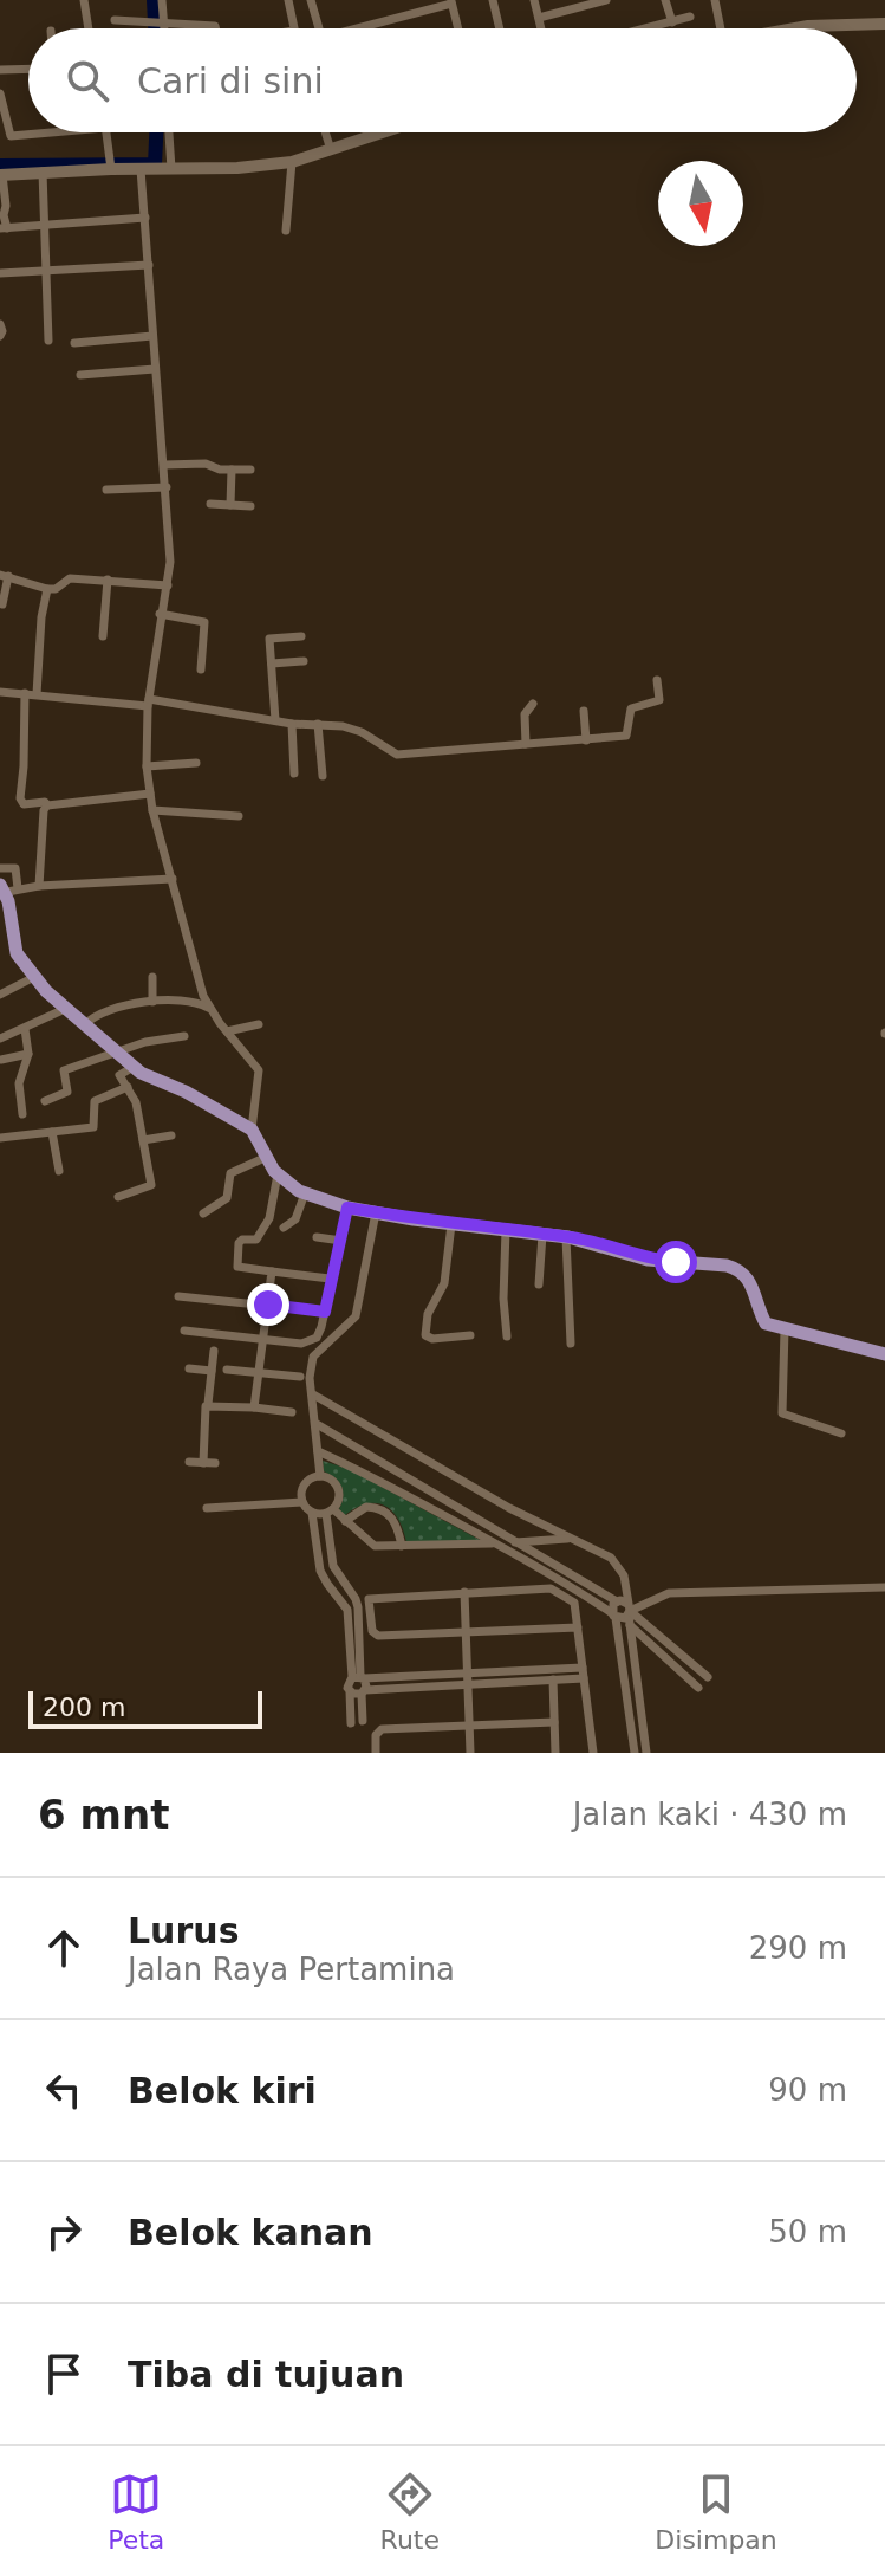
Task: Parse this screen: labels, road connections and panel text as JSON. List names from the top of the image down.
{
  "scale_bar": "200 m",
  "north": "bottom",
  "page": {
    "search": "Cari di sini",
    "scale": "200 m",
    "heading": ["6 mnt", "Jalan kaki · 430 m"],
    "list": [
      ["Lurus", "Jalan Raya Pertamina", "290 m"],
      ["Belok kiri", "90 m"],
      ["Belok kanan", "50 m"],
      "Tiba di tujuan"
    ],
    "nav": ["Peta", "Rute", "Disimpan"]
  }
}
